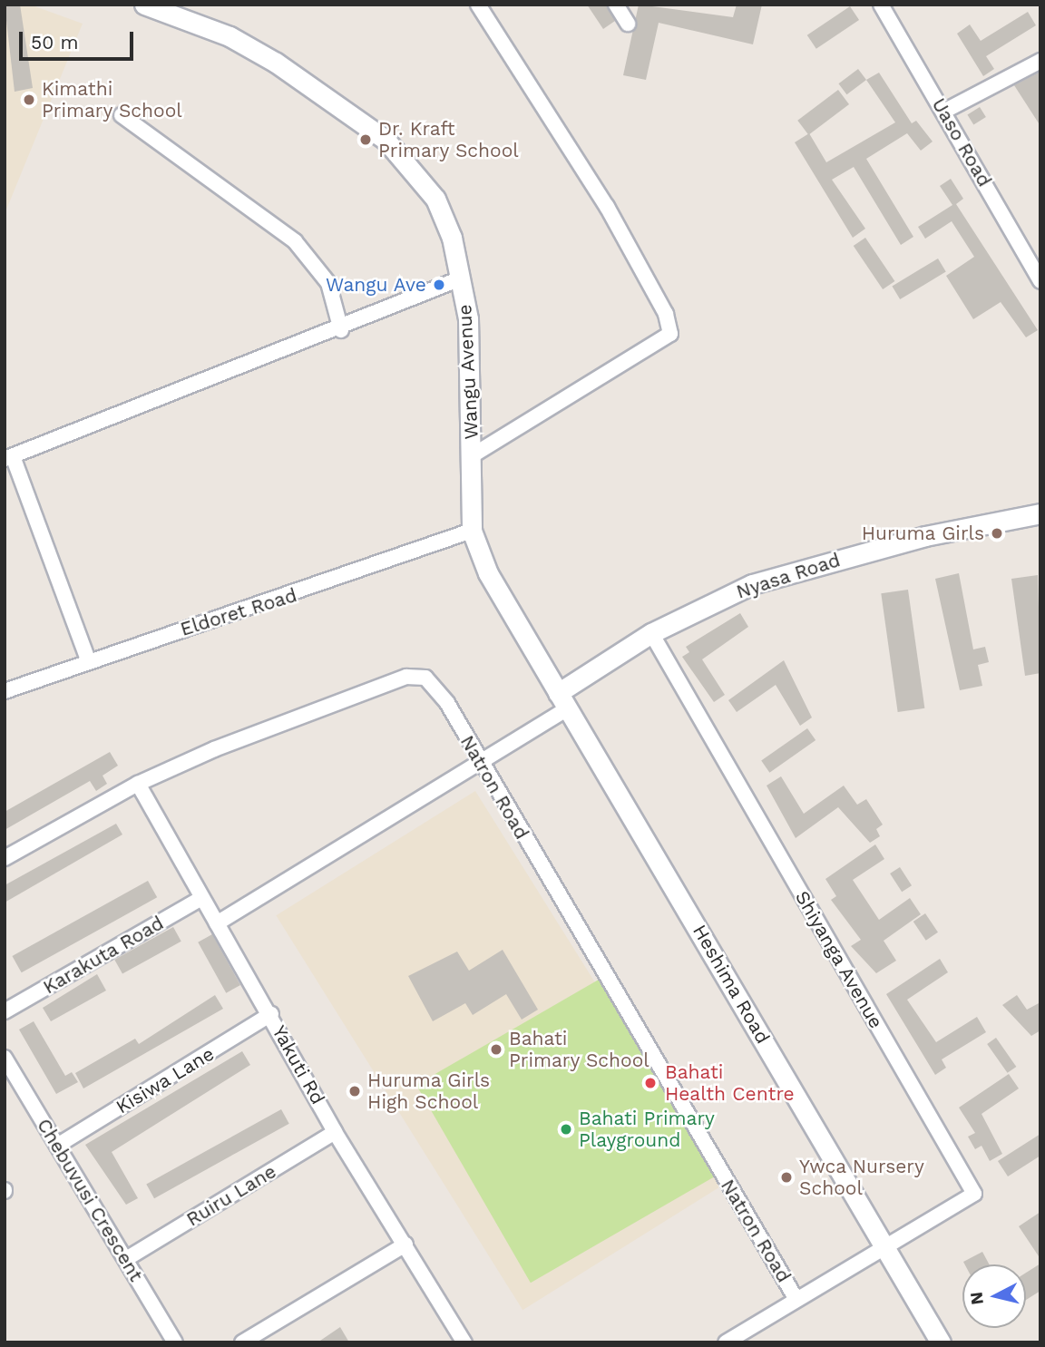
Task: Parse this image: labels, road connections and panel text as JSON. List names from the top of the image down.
{
  "streets": {
    "street": [
      "Uaso Road",
      "Wangu Avenue",
      "Nyasa Road",
      "Eldoret Road",
      "Natron Road",
      "Karakuta Road",
      "Shiyanga Avenue",
      "Heshima Road",
      "Yakuti Rd",
      "Kisiwa Lane",
      "Ruiru Lane",
      "Chebuvusi Crescent"
    ]
  },
  "crossings": [
    ["Wangu Avenue", "Nyasa Road"],
    ["Wangu Avenue", "Eldoret Road"],
    ["Wangu Avenue", "Heshima Road"],
    ["Nyasa Road", "Shiyanga Avenue"],
    ["Nyasa Road", "Heshima Road"],
    ["Natron Road", "Yakuti Rd"],
    ["Karakuta Road", "Yakuti Rd"],
    ["Shiyanga Avenue", "Heshima Road"],
    ["Yakuti Rd", "Kisiwa Lane"],
    ["Yakuti Rd", "Ruiru Lane"],
    ["Kisiwa Lane", "Chebuvusi Crescent"],
    ["Ruiru Lane", "Chebuvusi Crescent"]
  ],
  "places": [
    "Kimathi Primary School",
    "Dr. Kraft Primary School",
    "Wangu Ave",
    "Huruma Girls",
    "Bahati Primary School",
    "Bahati Health Centre",
    "Huruma Girls High School",
    "Bahati Primary Playground",
    "Ywca Nursery School"
  ],
  "scale_bar": "50 m",
  "north": "left"
}
